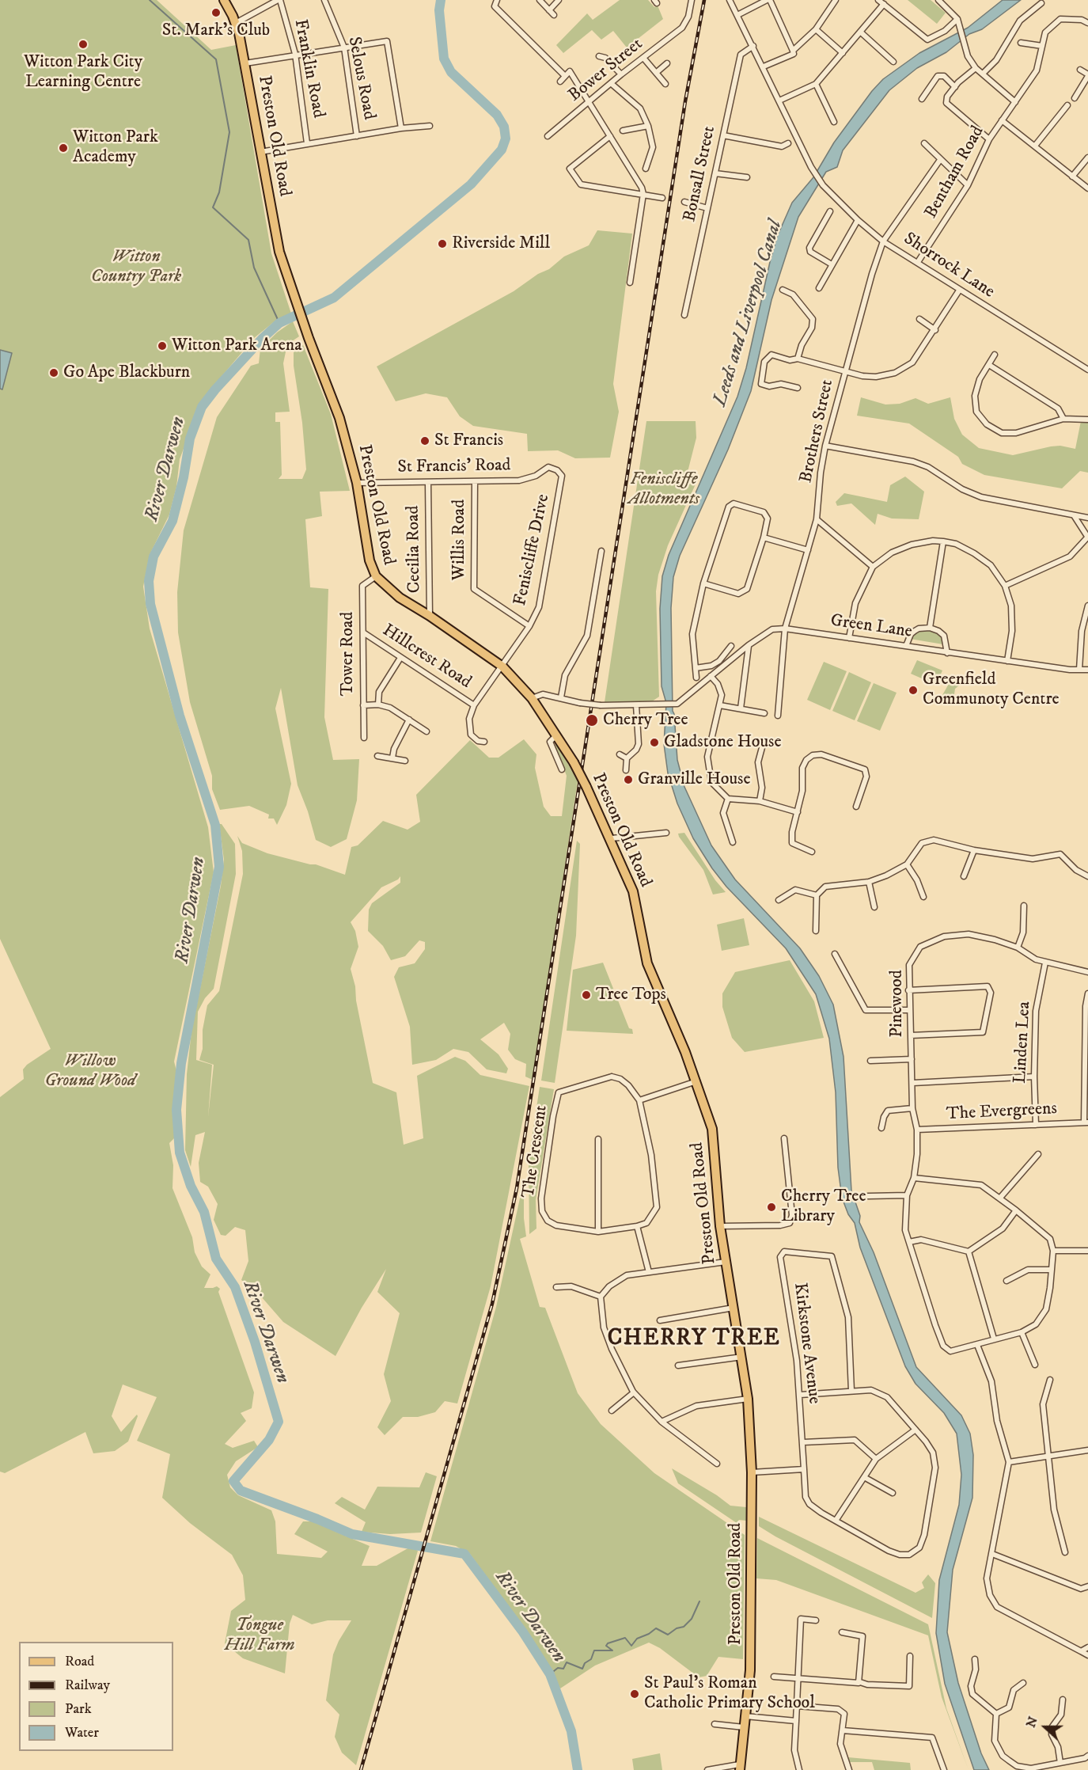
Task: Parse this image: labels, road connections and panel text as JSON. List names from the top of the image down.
{
  "streets": {
    "main road": ["Preston Old Road"],
    "street": [
      "Franklin Road",
      "Bower Street",
      "Selous Road",
      "Bentham Road",
      "Bonsall Street",
      "Shorrock Lane",
      "Brothers Street",
      "St Francis' Road",
      "Willis Road",
      "Cecilia Road",
      "Feniscliffe Drive",
      "Green Lane",
      "Tower Road",
      "Hillcrest Road",
      "Pinewood",
      "Linden Lea",
      "The Evergreens",
      "The Crescent",
      "Kirkstone Avenue"
    ]
  },
  "crossings": [
    ["Preston Old Road", "St Francis' Road"],
    ["Preston Old Road", "Cecilia Road"],
    ["Preston Old Road", "Feniscliffe Drive"],
    ["Preston Old Road", "Tower Road"],
    ["Bentham Road", "Shorrock Lane"],
    ["Shorrock Lane", "Brothers Street"],
    ["Brothers Street", "Green Lane"],
    ["St Francis' Road", "Willis Road"],
    ["St Francis' Road", "Cecilia Road"],
    ["St Francis' Road", "Feniscliffe Drive"],
    ["Willis Road", "Feniscliffe Drive"],
    ["Feniscliffe Drive", "Hillcrest Road"],
    ["Tower Road", "Hillcrest Road"],
    ["Pinewood", "Linden Lea"],
    ["Pinewood", "The Evergreens"],
    ["Linden Lea", "The Evergreens"]
  ],
  "districts": ["CHERRY TREE"],
  "water": ["Leeds and Liverpool Canal", "River Darwen"],
  "parks": [
    "Witton Country Park",
    "Feniscliffe Allotments",
    "Willow Ground Wood",
    "Tongue Hill Farm"
  ],
  "places": [
    "St. Mark's Club",
    "Witton Park City Learning Centre",
    "Witton Park Academy",
    "Riverside Mill",
    "Witton Park Arena",
    "Go Ape Blackburn",
    "St Francis",
    "Greenfield Communoty Centre",
    "Cherry Tree",
    "Gladstone House",
    "Granville House",
    "Tree Tops",
    "Cherry Tree Library",
    "St Paul's Roman Catholic Primary School"
  ],
  "legend": [
    "Road",
    "Railway",
    "Park",
    "Water"
  ],
  "north": "left"
}
